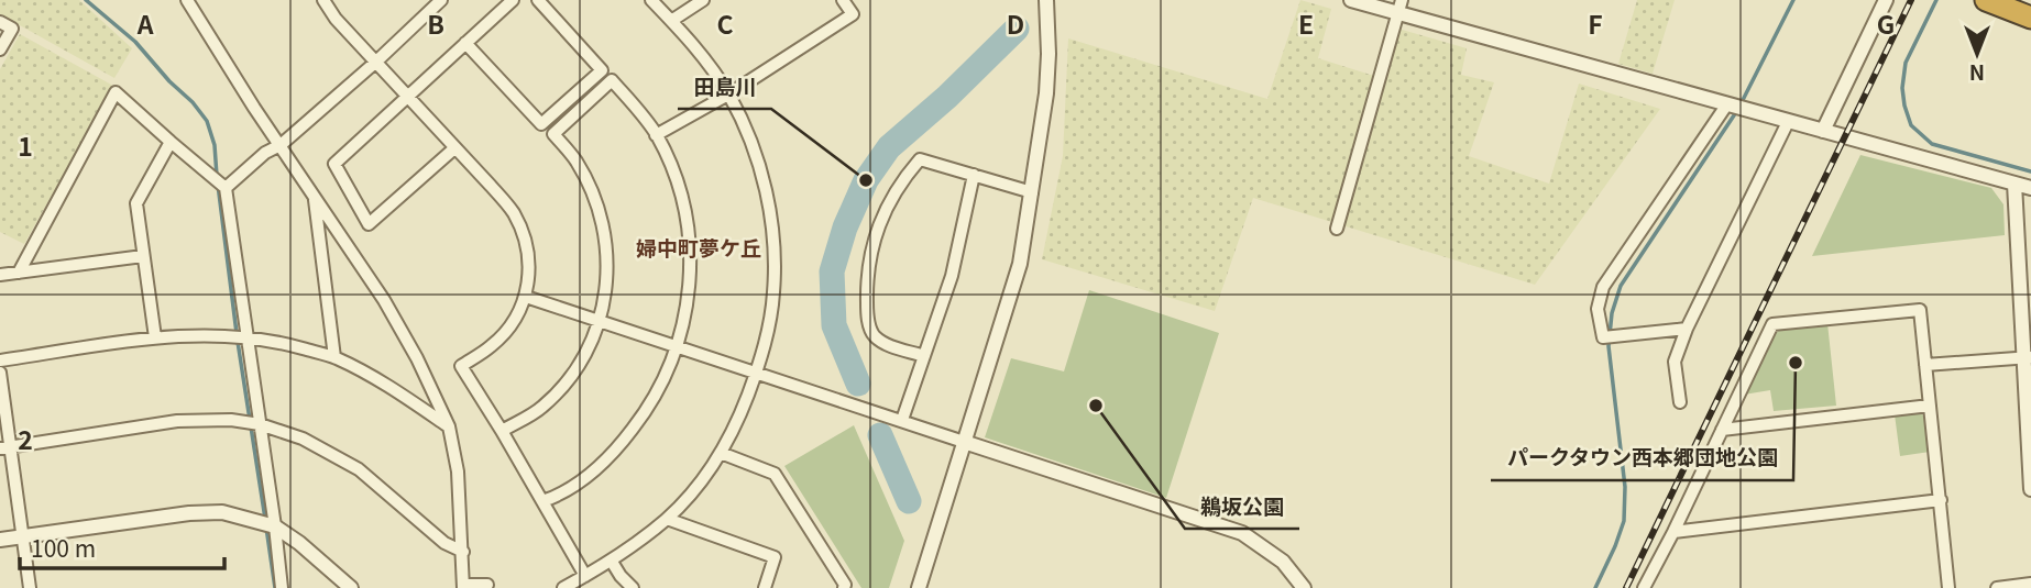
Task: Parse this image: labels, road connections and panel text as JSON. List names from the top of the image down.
{
  "districts": ["婦中町夢ケ丘"],
  "places": ["田島川", "パークタウン西本郷団地公園", "鵜坂公園"],
  "scale_bar": "100 m",
  "north": "bottom",
  "grid": {
    "columns": [
      "A",
      "B",
      "C",
      "D",
      "E",
      "F",
      "G"
    ],
    "rows": ["1", "2"]
  }
}
